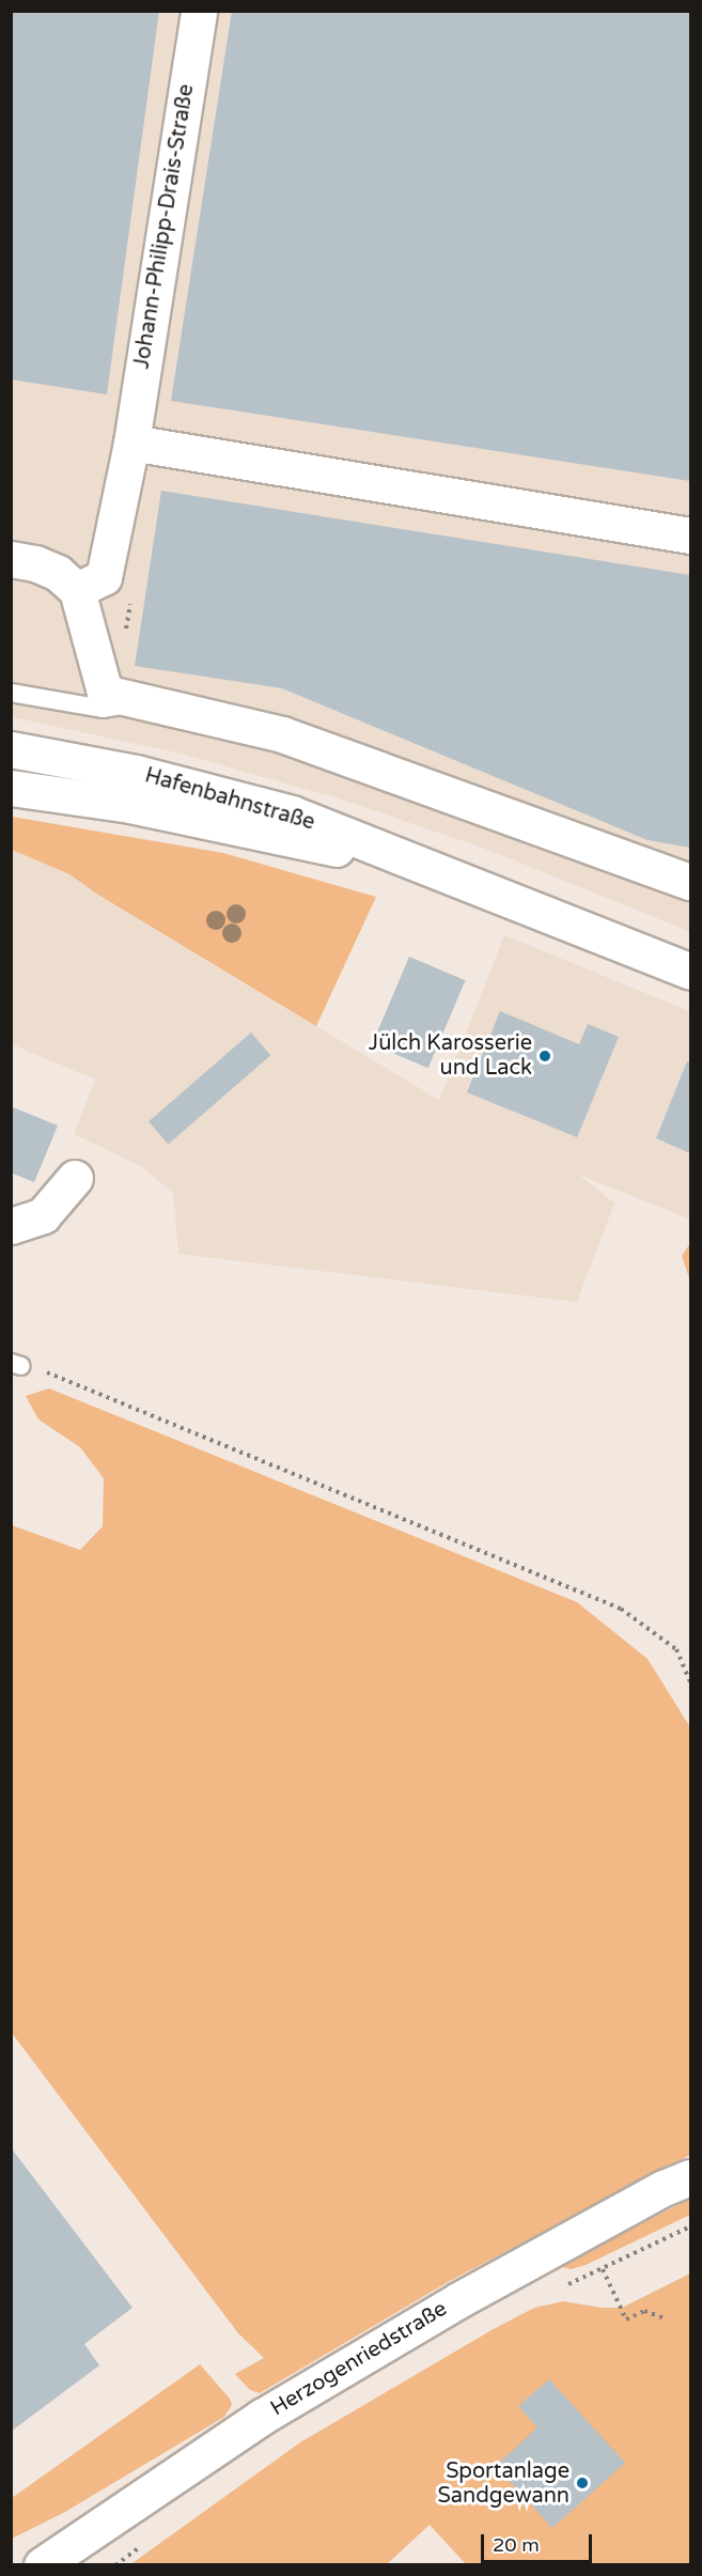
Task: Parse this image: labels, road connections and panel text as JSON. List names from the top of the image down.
{
  "streets": {
    "street": ["Johann-Philipp-Drais-Straße", "Hafenbahnstraße", "Herzogenriedstraße"]
  },
  "places": ["Jülch Karosserie und Lack", "Sportanlage Sandgewann"],
  "scale_bar": "20 m"
}
